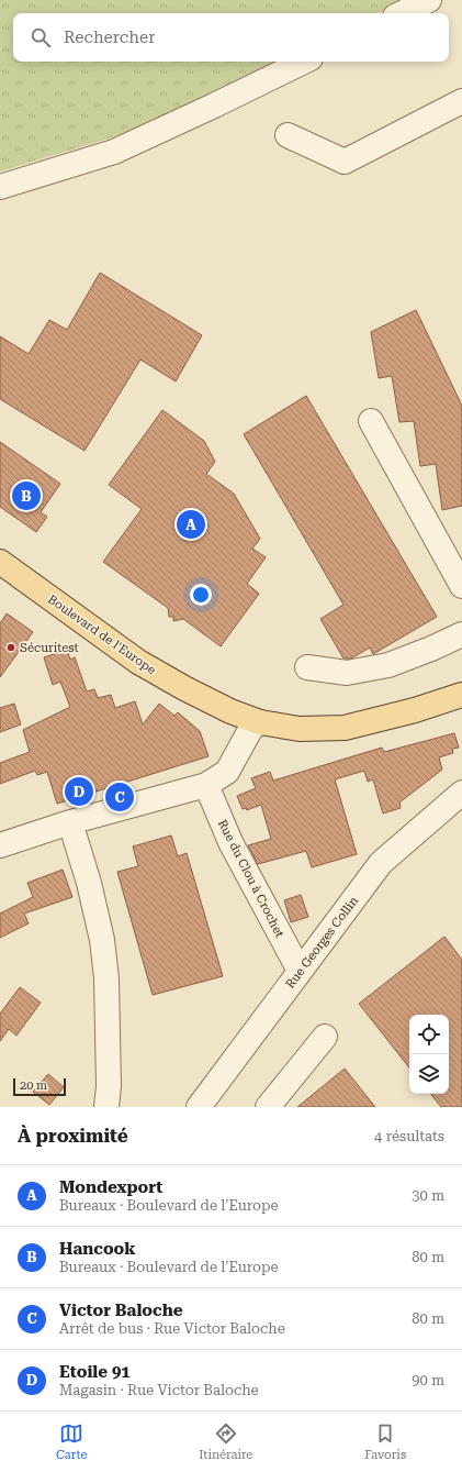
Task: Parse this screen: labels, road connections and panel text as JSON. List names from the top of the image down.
{
  "streets": {
    "main road": ["Boulevard de l'Europe"],
    "street": ["Rue du Clou à Crochet", "Rue Georges Collin"]
  },
  "crossings": [
    ["Rue du Clou à Crochet", "Rue Georges Collin"]
  ],
  "places": ["Sécuritest"],
  "scale_bar": "20 m",
  "page": {
    "search": "Rechercher",
    "pins": [
      "B",
      "A",
      "D",
      "C"
    ],
    "scale": "20 m",
    "heading": ["À proximité", "4 résultats"],
    "list": [
      {
        "mark": "A",
        "name": "Mondexport",
        "note": "Bureaux · Boulevard de l'Europe",
        "value": "30 m"
      },
      {
        "mark": "B",
        "name": "Hancook",
        "note": "Bureaux · Boulevard de l'Europe",
        "value": "80 m"
      },
      {
        "mark": "C",
        "name": "Victor Baloche",
        "note": "Arrêt de bus · Rue Victor Baloche",
        "value": "80 m"
      },
      {
        "mark": "D",
        "name": "Etoile 91",
        "note": "Magasin · Rue Victor Baloche",
        "value": "90 m"
      }
    ],
    "nav": ["Carte", "Itinéraire", "Favoris"]
  }
}
